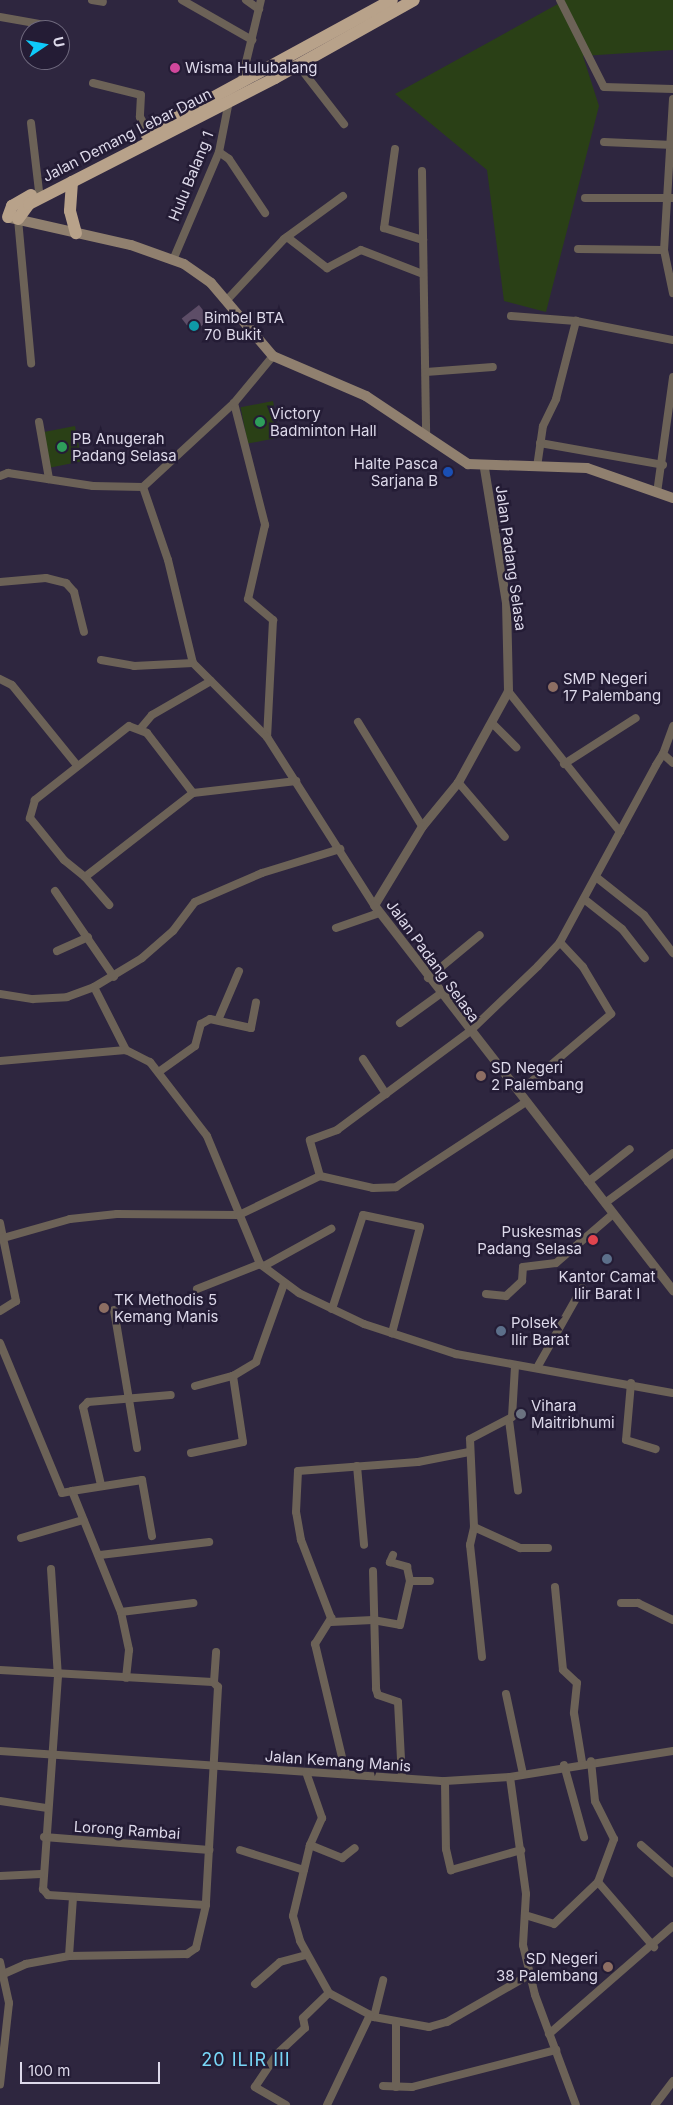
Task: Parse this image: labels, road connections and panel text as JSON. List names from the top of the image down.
{
  "streets": {
    "highway": ["Jalan Demang Lebar Daun"],
    "street": [
      "Hulu Balang 1",
      "Jalan Padang Selasa",
      "Jalan Kemang Manis",
      "Lorong Rambai"
    ]
  },
  "crossings": [
    ["Jalan Demang Lebar Daun", "Hulu Balang 1"]
  ],
  "districts": ["20 ILIR III"],
  "places": [
    "Wisma Hulubalang",
    "Bimbel BTA 70 Bukit",
    "Victory Badminton Hall",
    "PB Anugerah Padang Selasa",
    "Halte Pasca Sarjana B",
    "SMP Negeri 17 Palembang",
    "SD Negeri 2 Palembang",
    "Puskesmas Padang Selasa",
    "Kantor Camat Ilir Barat I",
    "TK Methodis 5 Kemang Manis",
    "Polsek Ilir Barat",
    "Vihara Maitribhumi",
    "SD Negeri 38 Palembang"
  ],
  "scale_bar": "100 m",
  "north": "right"
}
